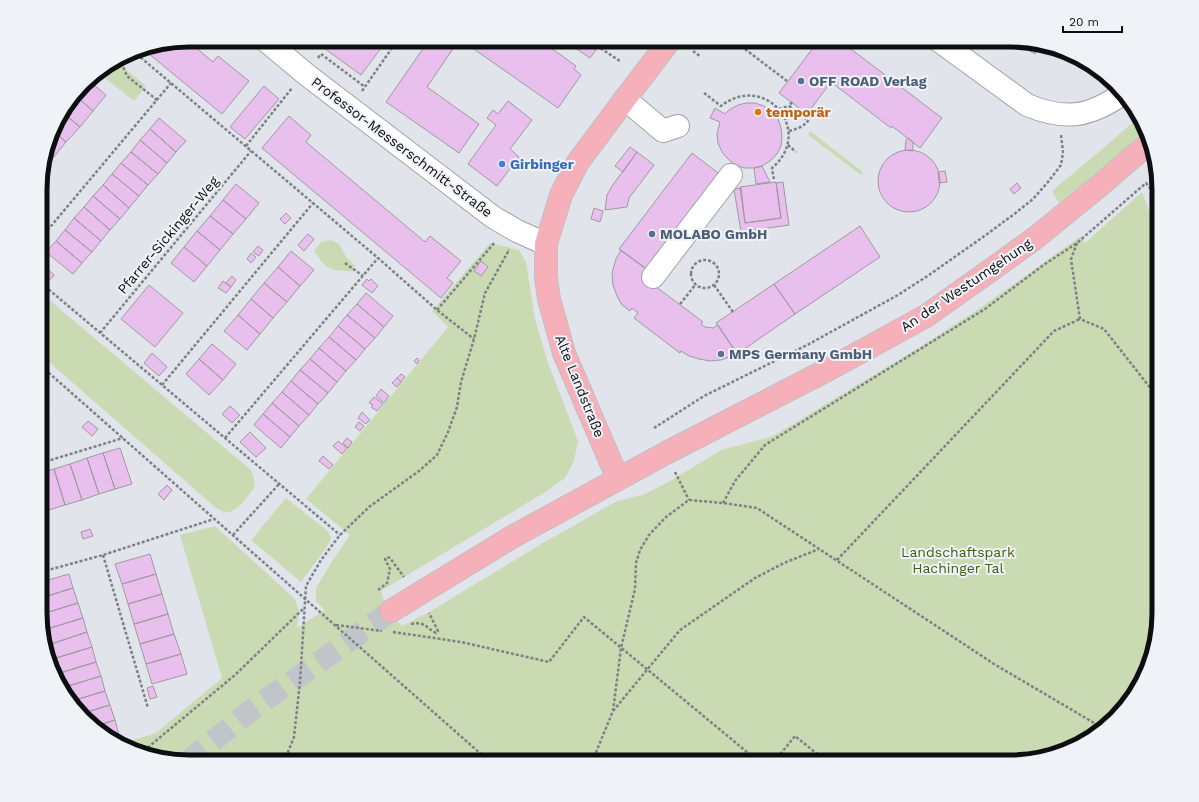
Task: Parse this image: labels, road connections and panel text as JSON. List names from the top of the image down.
{
  "streets": {
    "main road": ["An der Westumgehung", "Alte Landstraße"],
    "street": ["Professor-Messerschmitt-Straße"],
    "path": ["Pfarrer-Sickinger-Weg"]
  },
  "crossings": [
    ["Professor-Messerschmitt-Straße", "Alte Landstraße"],
    ["An der Westumgehung", "Alte Landstraße"]
  ],
  "parks": ["Landschaftspark Hachinger Tal"],
  "places": [
    "OFF ROAD Verlag",
    "temporär",
    "Girbinger",
    "MOLABO GmbH",
    "MPS Germany GmbH"
  ],
  "scale_bar": "20 m"
}
